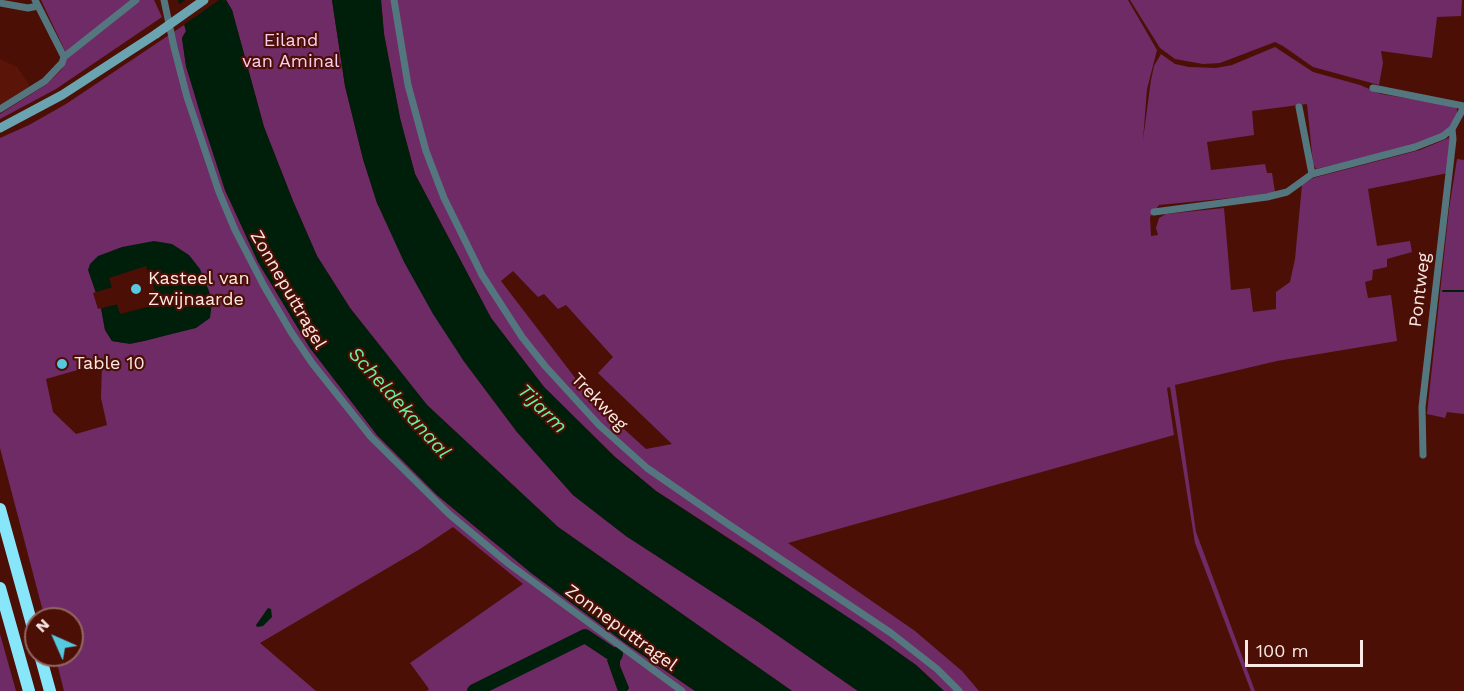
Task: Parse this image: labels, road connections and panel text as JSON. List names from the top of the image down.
{
  "streets": {
    "street": ["Zonneputtragel", "Pontweg", "Trekweg"]
  },
  "water": ["Scheldekanaal", "Tijarm"],
  "parks": ["Eiland van Aminal"],
  "places": ["Kasteel van Zwijnaarde", "Table 10"],
  "scale_bar": "100 m",
  "north": "top left"
}
